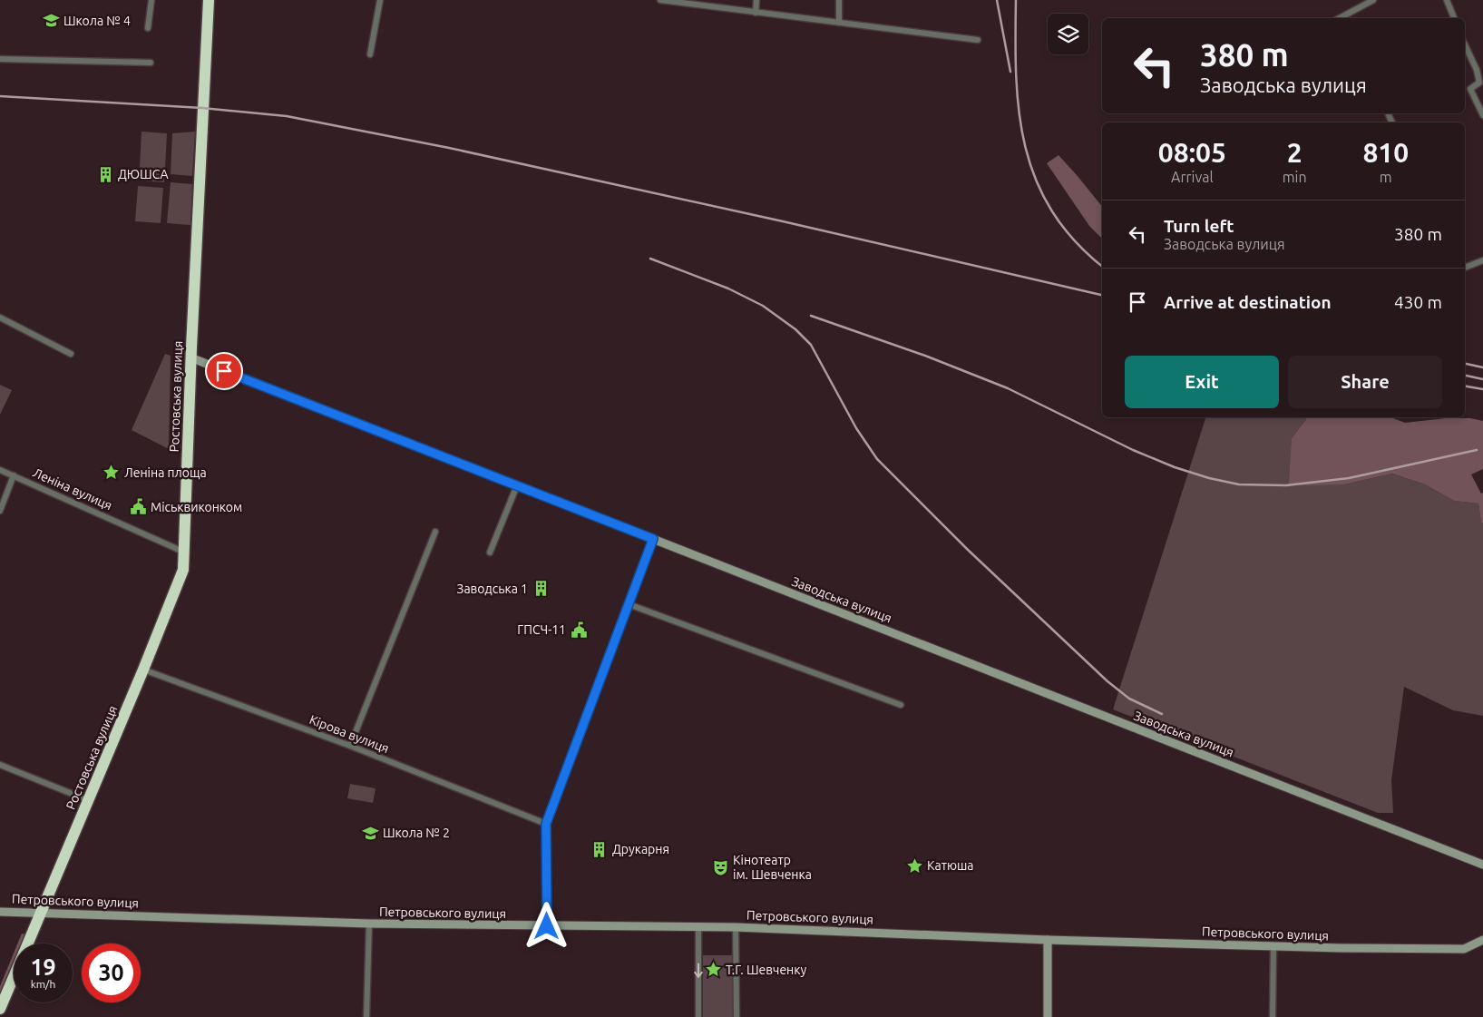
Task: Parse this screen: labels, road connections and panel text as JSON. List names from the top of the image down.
{
  "streets": {
    "highway": ["Ростовська вулиця"],
    "main road": ["Заводська вулиця", "Петровського вулиця"],
    "street": ["Леніна вулиця", "Кірова вулиця"]
  },
  "crossings": [
    ["Ростовська вулиця", "Леніна вулиця"],
    ["Ростовська вулиця", "Заводська вулиця"],
    ["Ростовська вулиця", "Кірова вулиця"],
    ["Ростовська вулиця", "Петровського вулиця"]
  ],
  "places": {
    "school or university": ["Школа № 4", "Школа № 2"],
    "building": ["ДЮШСА", "Заводська 1", "Друкарня"],
    "place": ["Леніна площа", "Катюша", "Т.Г. Шевченку"],
    "public building": ["Міськвиконком", "ГПСЧ-11"],
    "theatre": ["Кінотеатр ім. Шевченка"]
  },
  "page": {
    "turn": ["380 m", "Заводська вулиця"],
    "eta": [
      "08:05",
      "Arrival",
      "2",
      "min",
      "810",
      "m"
    ],
    "list": [
      {
        "name": "Turn left",
        "note": "Заводська вулиця",
        "value": "380 m"
      },
      {
        "name": "Arrive at destination",
        "value": "430 m"
      }
    ],
    "buttons": ["Exit", "Share"],
    "speed": "19 km/h",
    "limit": "30"
  }
}
